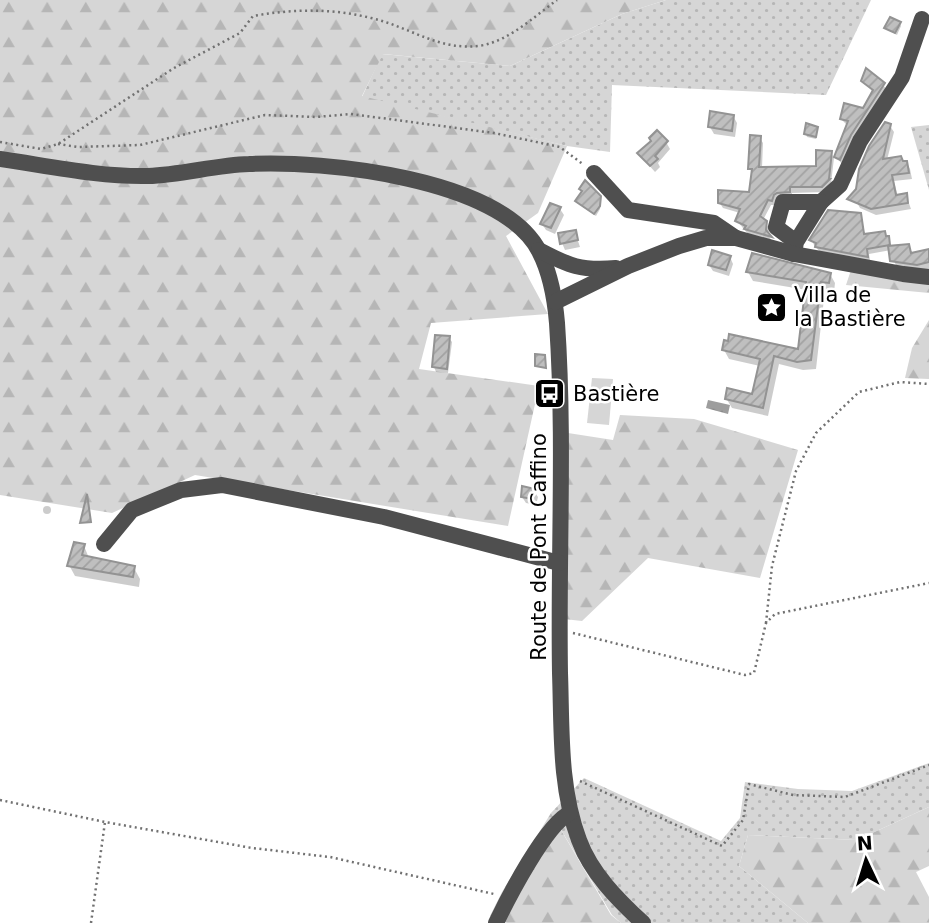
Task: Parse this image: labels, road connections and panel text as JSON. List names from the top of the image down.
{
  "streets": {
    "street": ["Route de Pont Caffino"]
  },
  "places": {
    "place": ["Villa de la Bastière"],
    "bus stop": ["Bastière"]
  },
  "north": "top"
}
